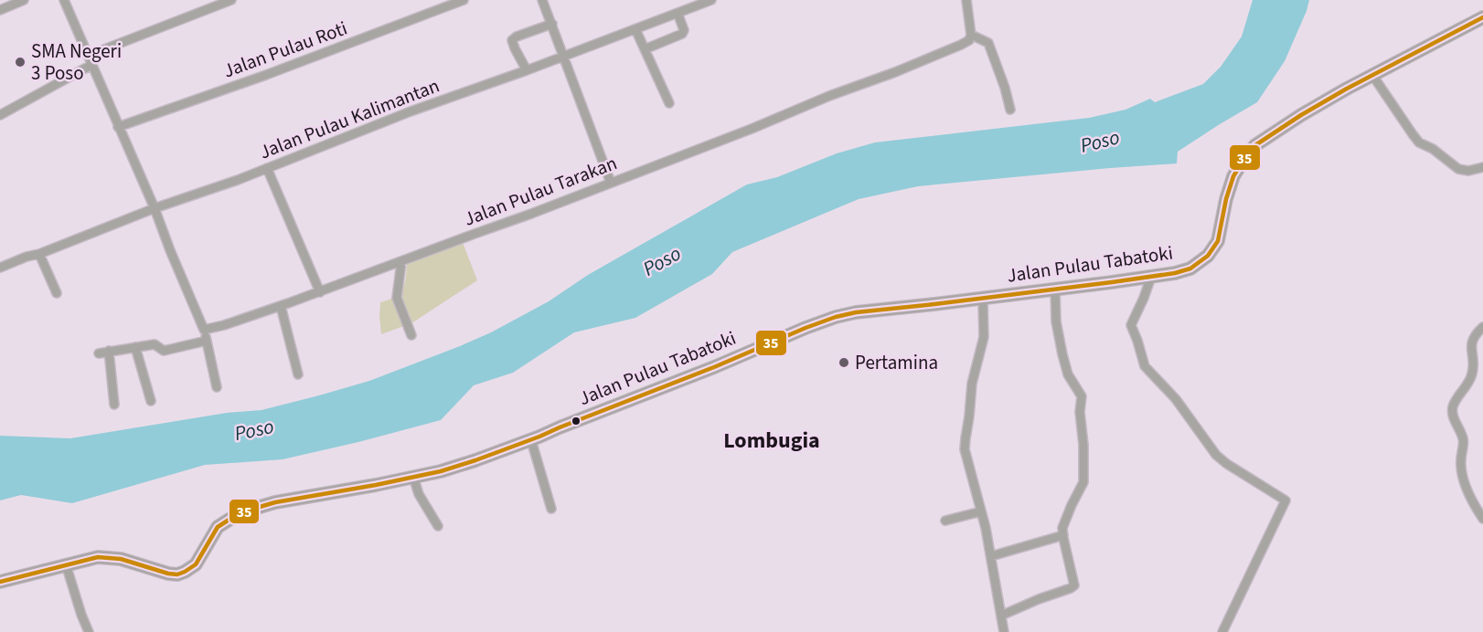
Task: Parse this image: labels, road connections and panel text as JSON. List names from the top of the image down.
{
  "streets": {
    "highway": ["Jalan Pulau Tabatoki"],
    "street": ["Jalan Pulau Roti", "Jalan Pulau Kalimantan", "Jalan Pulau Tarakan"]
  },
  "districts": ["Lombugia"],
  "water": ["Poso"],
  "places": ["SMA Negeri 3 Poso", "Pertamina"],
  "lines": ["transit line 35"]
}
